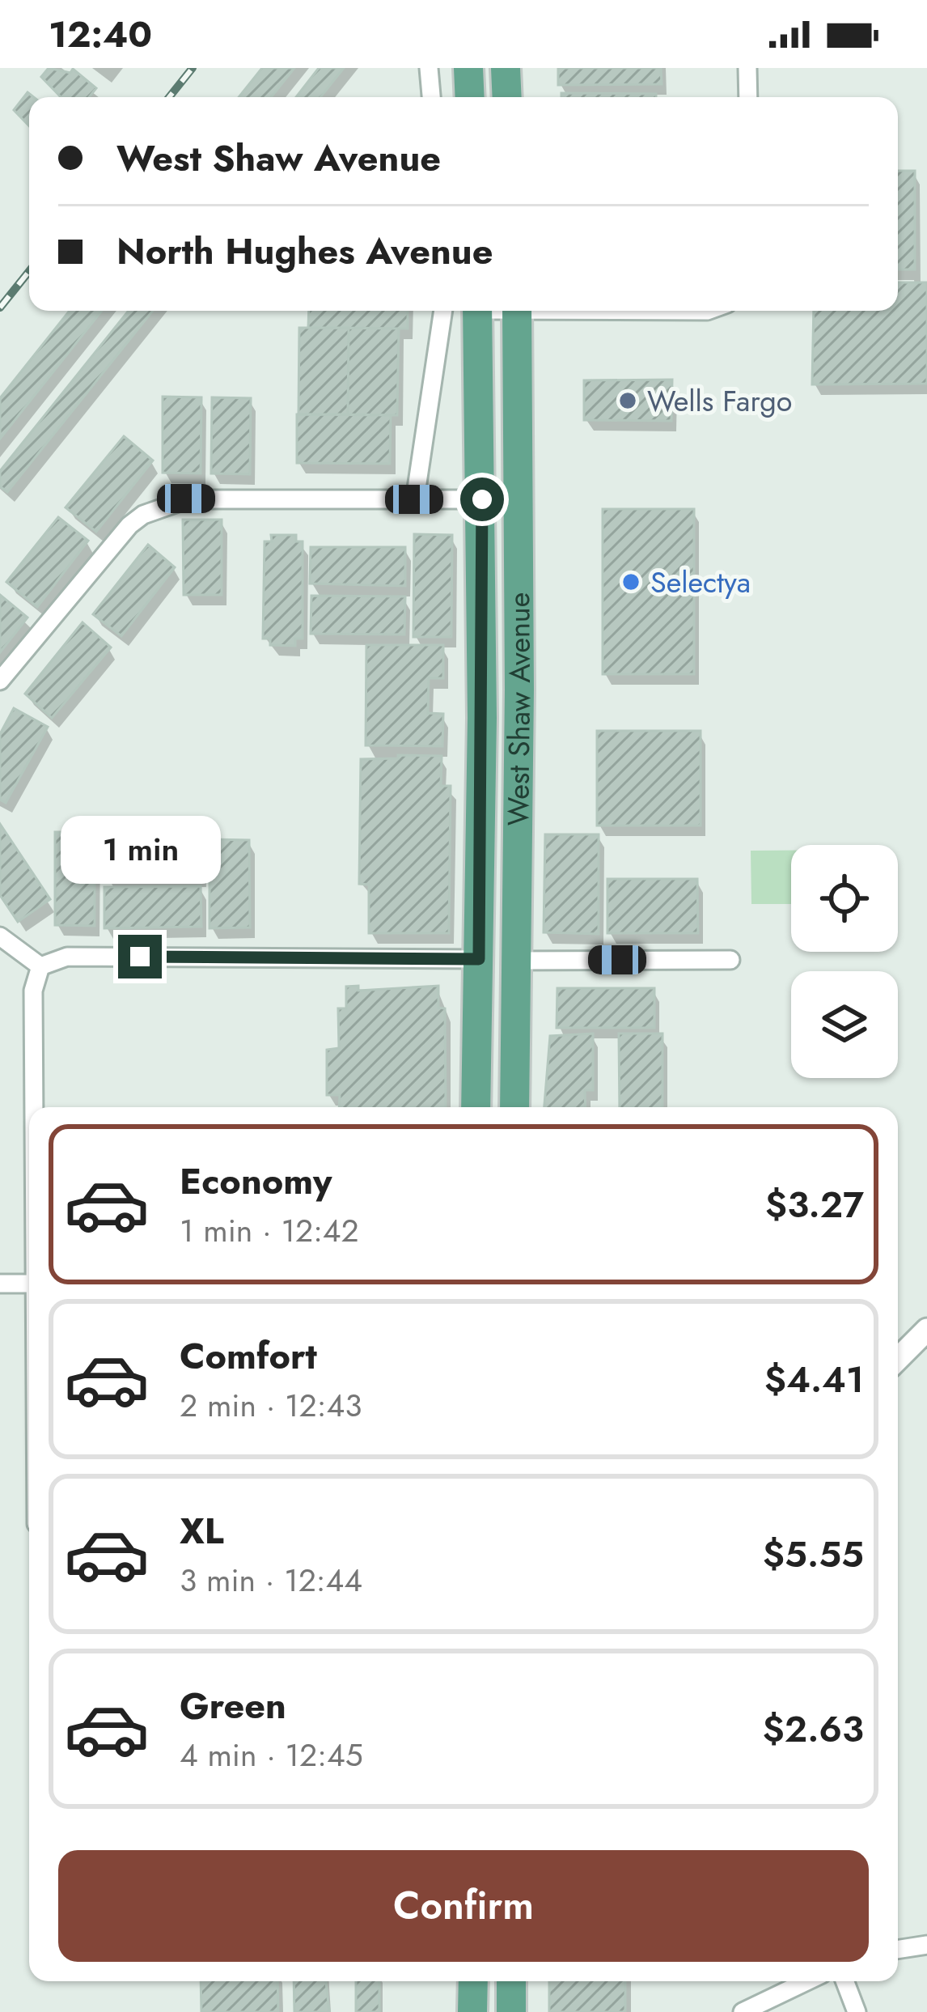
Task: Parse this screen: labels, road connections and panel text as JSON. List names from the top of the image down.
{
  "streets": {
    "main road": ["West Shaw Avenue"]
  },
  "places": ["Wells Fargo", "Selectya"],
  "page": {
    "status": "12:40",
    "banner": ["West Shaw Avenue", "North Hughes Avenue"],
    "bubble": "1 min",
    "list": [
      {
        "name": "Economy",
        "note": "1 min · 12:42",
        "value": "$3.27"
      },
      {
        "name": "Comfort",
        "note": "2 min · 12:43",
        "value": "$4.41"
      },
      {
        "name": "XL",
        "note": "3 min · 12:44",
        "value": "$5.55"
      },
      {
        "name": "Green",
        "note": "4 min · 12:45",
        "value": "$2.63"
      }
    ],
    "buttons": "Confirm"
  }
}
